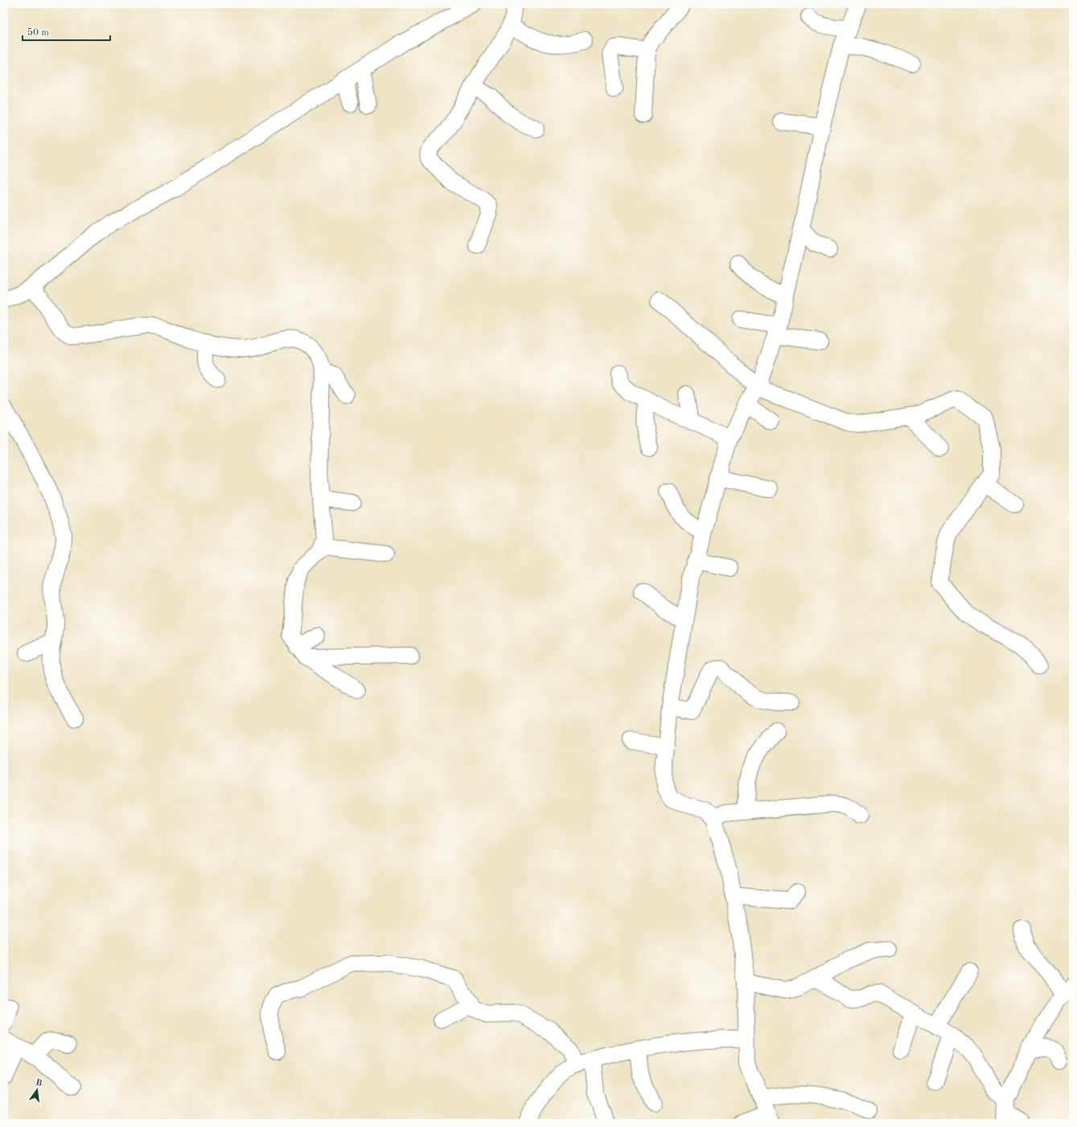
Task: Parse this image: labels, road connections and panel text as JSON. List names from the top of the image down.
{
  "scale_bar": "50 m",
  "north": "top"
}
